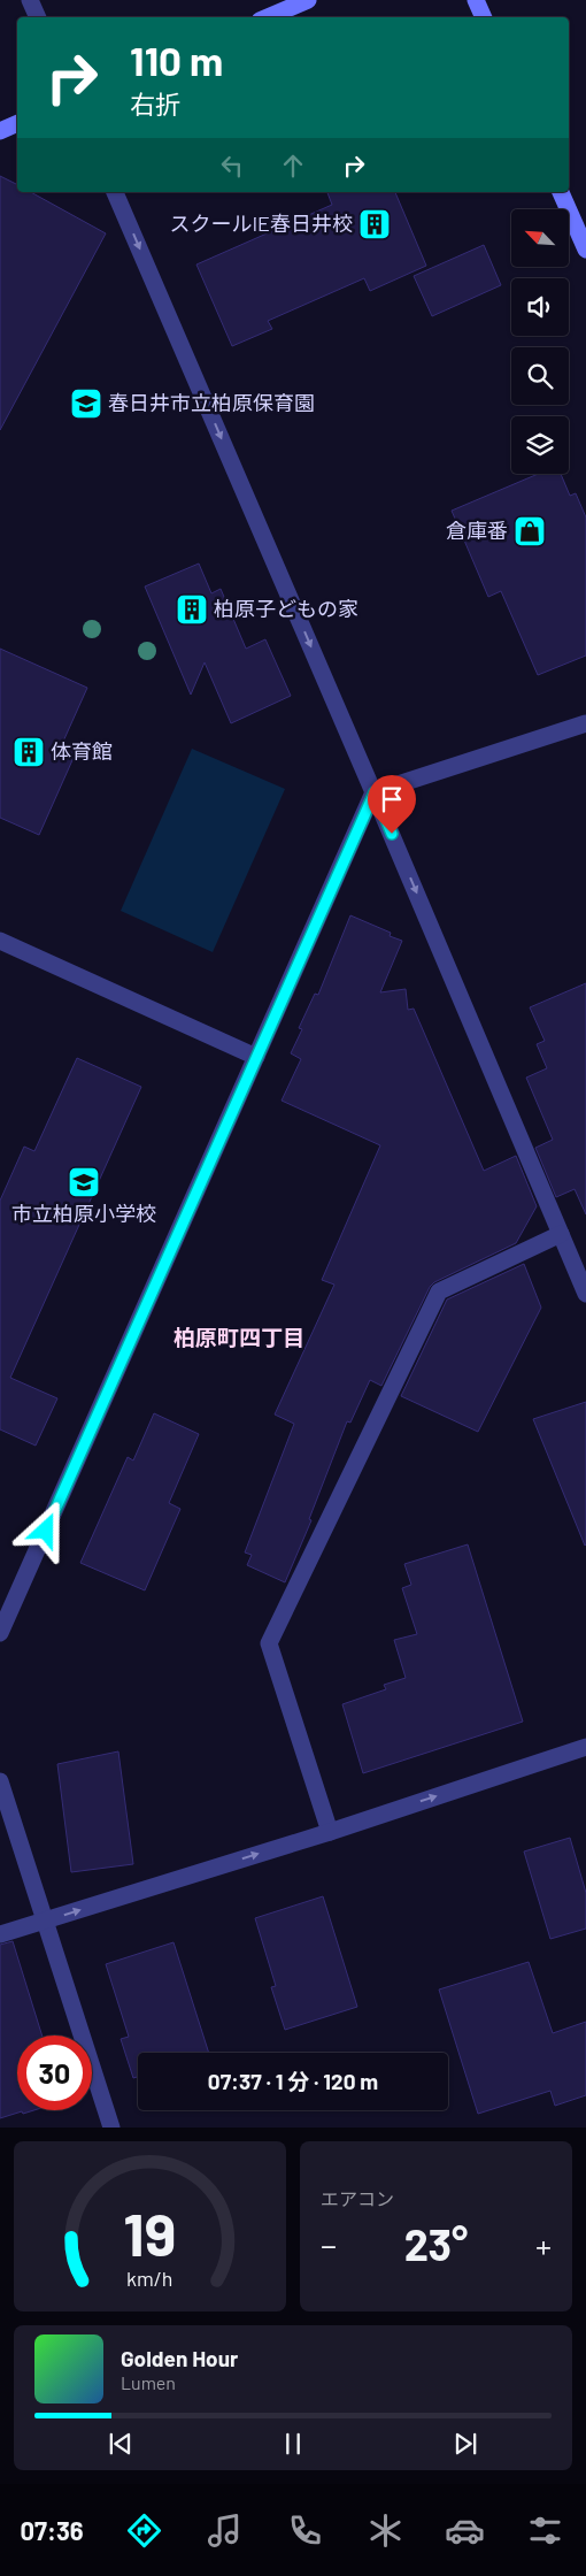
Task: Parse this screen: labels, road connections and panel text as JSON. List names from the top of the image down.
{
  "districts": ["柏原町四丁目"],
  "places": {
    "building": ["スクールIE春日井校", "柏原子どもの家", "体育館"],
    "school or university": ["春日井市立柏原保育園", "市立柏原小学校"],
    "shop": ["倉庫番"]
  },
  "north": "top left",
  "page": {
    "turn": ["110 m", "右折"],
    "limit": "30",
    "trip": "07:37 · 1 分 · 120 m",
    "tile": "エアコン",
    "heat": ["−", "23°", "+"],
    "song": ["Golden Hour", "Lumen"],
    "tabs": "07:36",
    "gauge": ["19", "km/h"]
  }
}
